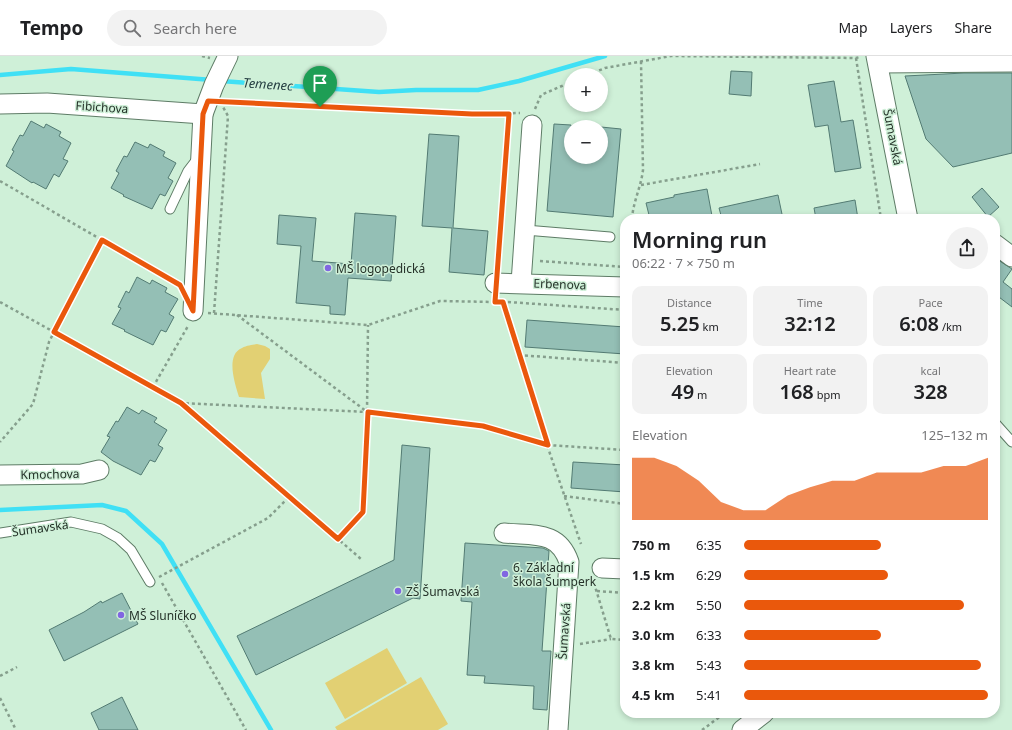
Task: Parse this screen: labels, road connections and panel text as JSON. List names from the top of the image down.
{
  "streets": {
    "street": [
      "Fibichova",
      "Šumavská",
      "Erbenova",
      "Kmochova"
    ]
  },
  "water": ["Temenec"],
  "places": [
    "MŠ logopedická",
    "6. Základní škola Šumperk",
    "ZŠ Šumavská",
    "MŠ Sluníčko"
  ],
  "page": {
    "header": "Tempo",
    "search": "Search here",
    "nav": ["Map", "Layers", "Share"],
    "map_buttons": ["+", "−"],
    "heading": ["Morning run", "06:22 · 7 × 750 m"],
    "stats": [
      ["Distance", "5.25 km"],
      ["Time", "32:12"],
      ["Pace", "6:08 /km"],
      ["Elevation", "49 m"],
      ["Heart rate", "168 bpm"],
      ["kcal", "328"]
    ],
    "chart": ["Elevation", "125–132 m"],
    "list": [
      {
        "name": "750 m",
        "note": "6:35"
      },
      {
        "name": "1.5 km",
        "note": "6:29"
      },
      {
        "name": "2.2 km",
        "note": "5:50"
      },
      {
        "name": "3.0 km",
        "note": "6:33"
      },
      {
        "name": "3.8 km",
        "note": "5:43"
      },
      {
        "name": "4.5 km",
        "note": "5:41"
      }
    ]
  }
}
